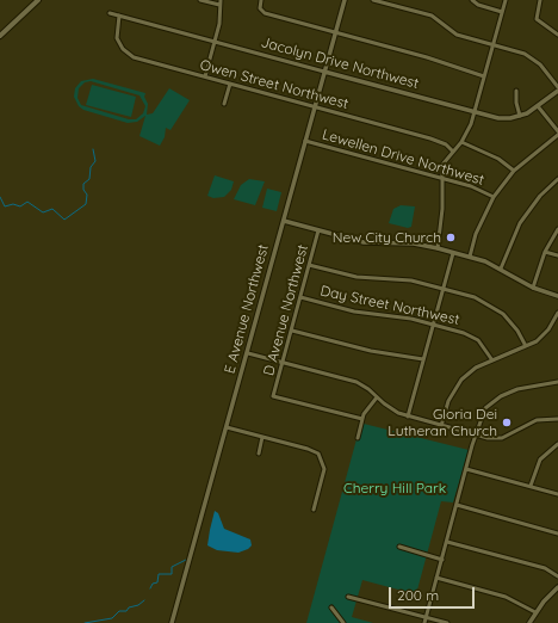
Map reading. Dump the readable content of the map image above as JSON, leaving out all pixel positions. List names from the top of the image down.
{
  "streets": {
    "street": [
      "Jacolyn Drive Northwest",
      "Owen Street Northwest",
      "Lewellen Drive Northwest",
      "Day Street Northwest",
      "E Avenue Northwest",
      "D Avenue Northwest"
    ]
  },
  "crossings": [
    ["Jacolyn Drive Northwest", "Owen Street Northwest"],
    ["Jacolyn Drive Northwest", "E Avenue Northwest"],
    ["Owen Street Northwest", "E Avenue Northwest"],
    ["Lewellen Drive Northwest", "E Avenue Northwest"],
    ["Day Street Northwest", "D Avenue Northwest"]
  ],
  "parks": ["Cherry Hill Park"],
  "places": ["New City Church", "Gloria Dei Lutheran Church"],
  "scale_bar": "200 m"
}
